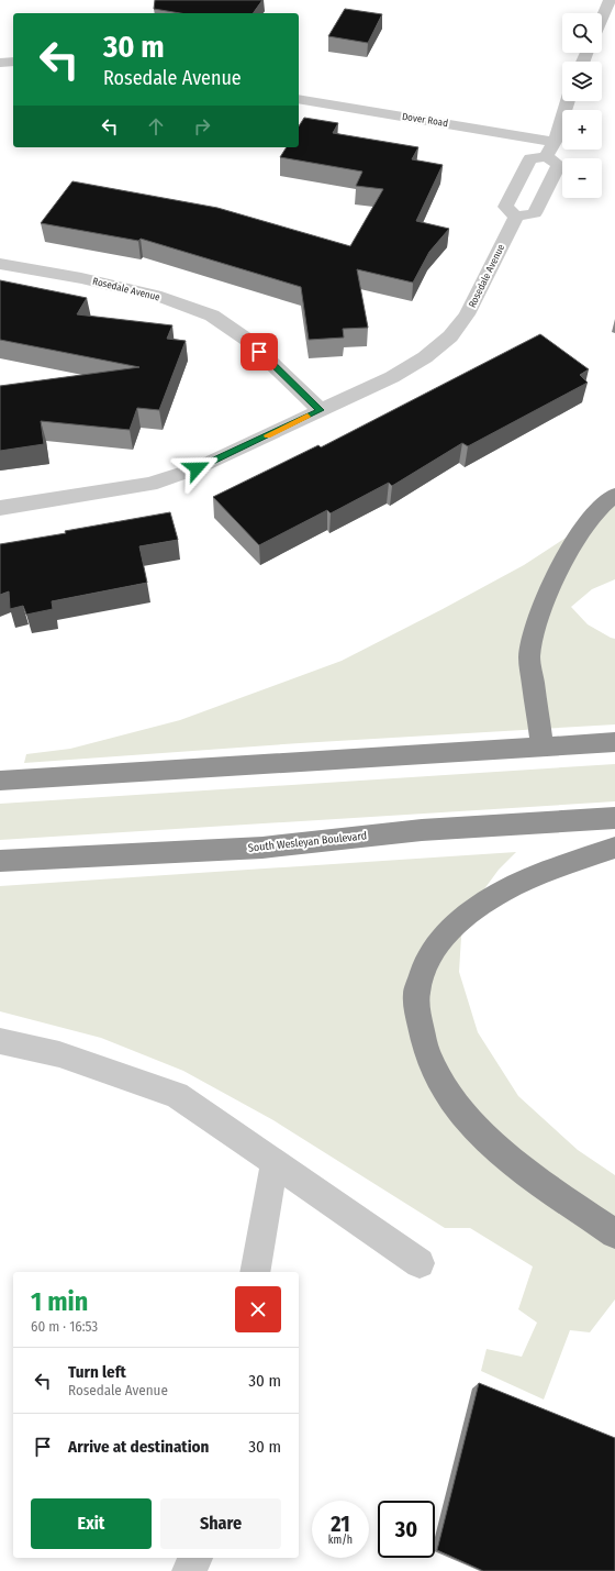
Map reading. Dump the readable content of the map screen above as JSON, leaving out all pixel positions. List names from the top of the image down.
{
  "streets": {
    "highway": ["South Wesleyan Boulevard"],
    "street": ["Dover Road", "Rosedale Avenue"]
  },
  "page": {
    "map_buttons": ["+", "−"],
    "turn": ["30 m", "Rosedale Avenue"],
    "heading": ["1 min", "60 m · 16:53"],
    "list": [
      {
        "name": "Turn left",
        "note": "Rosedale Avenue",
        "value": "30 m"
      },
      {
        "name": "Arrive at destination",
        "value": "30 m"
      }
    ],
    "buttons": ["Exit", "Share"],
    "speed": "21 km/h",
    "limit": "30"
  }
}
